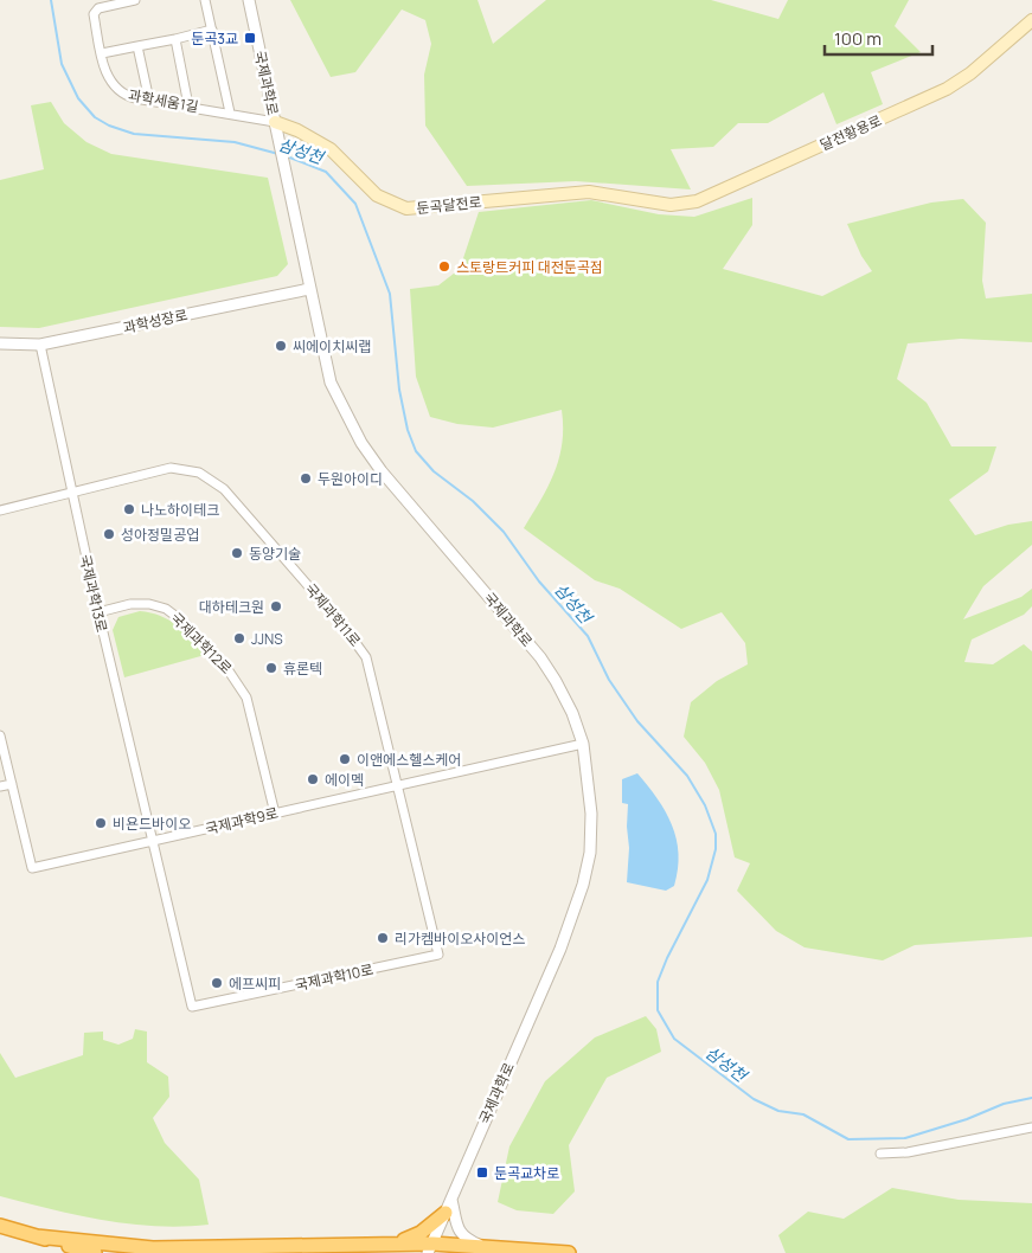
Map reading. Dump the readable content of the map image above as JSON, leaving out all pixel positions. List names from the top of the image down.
{
  "streets": {
    "main road": ["달전황용로", "둔곡달전로"],
    "street": [
      "국제과학로",
      "과학세움1길",
      "과학성장로",
      "국제과학13로",
      "국제과학11로",
      "국제과학12로",
      "국제과학9로",
      "국제과학10로"
    ]
  },
  "crossings": [
    ["국제과학로", "과학세움1길"],
    ["국제과학로", "둔곡달전로"],
    ["국제과학로", "과학성장로"],
    ["국제과학로", "국제과학9로"],
    ["과학세움1길", "둔곡달전로"],
    ["달전황용로", "둔곡달전로"],
    ["과학성장로", "국제과학13로"],
    ["국제과학13로", "국제과학11로"],
    ["국제과학13로", "국제과학12로"],
    ["국제과학13로", "국제과학9로"],
    ["국제과학13로", "국제과학10로"],
    ["국제과학11로", "국제과학9로"],
    ["국제과학11로", "국제과학10로"],
    ["국제과학12로", "국제과학9로"],
    ["국제과학9로", "국제과학10로"]
  ],
  "water": ["삼성천"],
  "places": {
    "transit": ["둔곡3교", "둔곡교차로"],
    "other": [
      "스토랑트커피 대전둔곡점",
      "씨에이치씨랩",
      "두원아이디",
      "나노하이테크",
      "성아정밀공업",
      "동양기술",
      "대하테크원",
      "JJNS",
      "휴론텍",
      "이앤에스헬스케어",
      "에이멕",
      "비욘드바이오",
      "리가켐바이오사이언스",
      "에프씨피"
    ]
  },
  "scale_bar": "100 m"
}
